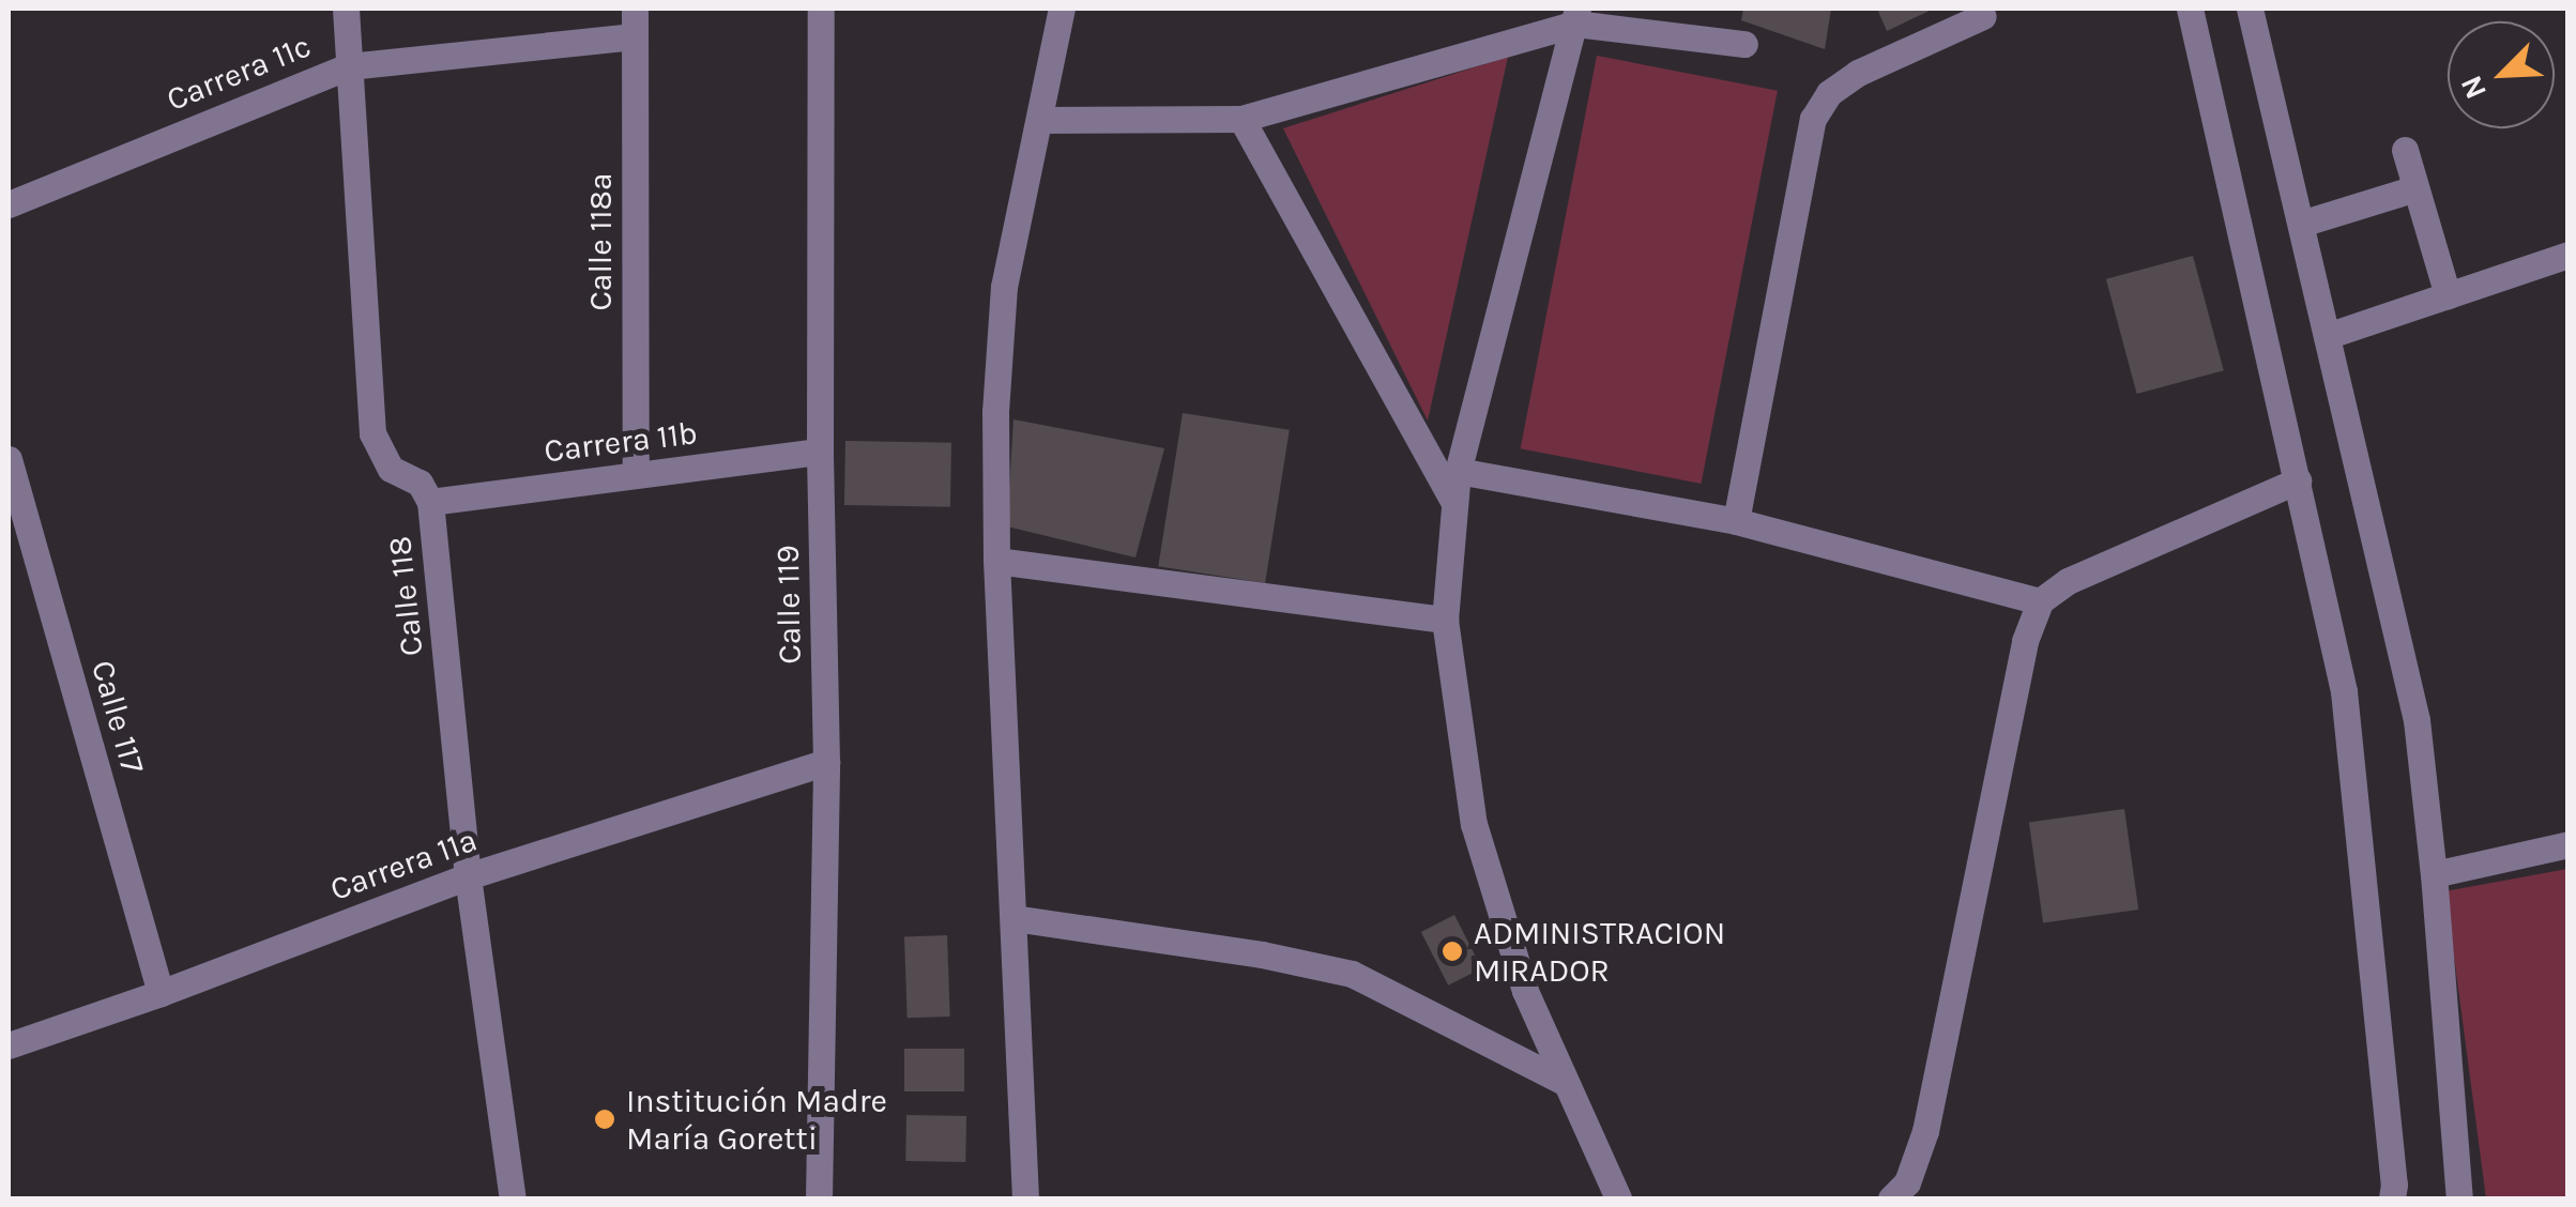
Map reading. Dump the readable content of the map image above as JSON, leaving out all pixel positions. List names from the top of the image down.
{
  "streets": {
    "street": [
      "Carrera 11c",
      "Calle 118a",
      "Carrera 11b",
      "Calle 118",
      "Calle 119",
      "Calle 117",
      "Carrera 11a"
    ]
  },
  "crossings": [
    ["Carrera 11c", "Calle 118a"],
    ["Carrera 11c", "Calle 118"],
    ["Calle 118a", "Carrera 11b"],
    ["Carrera 11b", "Calle 118"],
    ["Carrera 11b", "Calle 119"],
    ["Calle 118", "Carrera 11a"],
    ["Calle 119", "Carrera 11a"],
    ["Calle 117", "Carrera 11a"]
  ],
  "places": ["ADMINISTRACION MIRADOR", "Institución Madre María Goretti"],
  "north": "bottom left"
}
